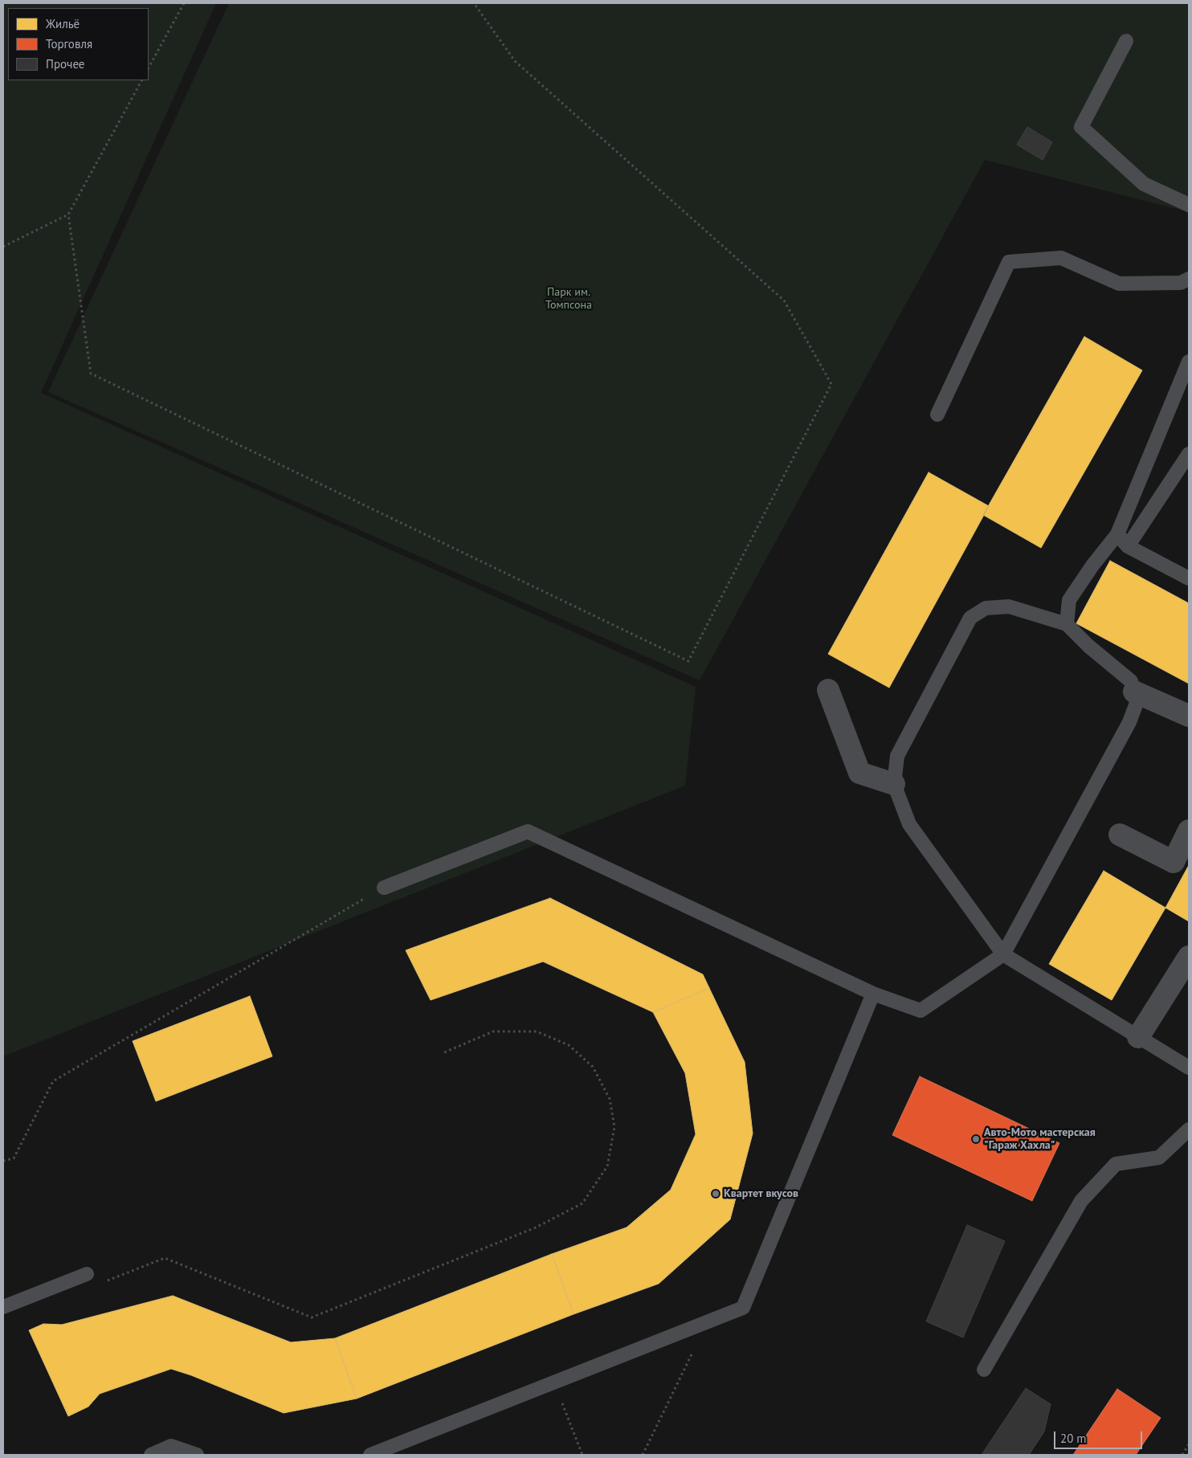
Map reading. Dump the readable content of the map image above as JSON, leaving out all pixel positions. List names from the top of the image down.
{
  "parks": ["Парк им. Томпсона"],
  "places": ["Авто-Мото мастерская \"Гараж Хахла\"", "Квартет вкусов"],
  "legend": ["Жильё", "Торговля", "Прочее"],
  "scale_bar": "20 m"
}
